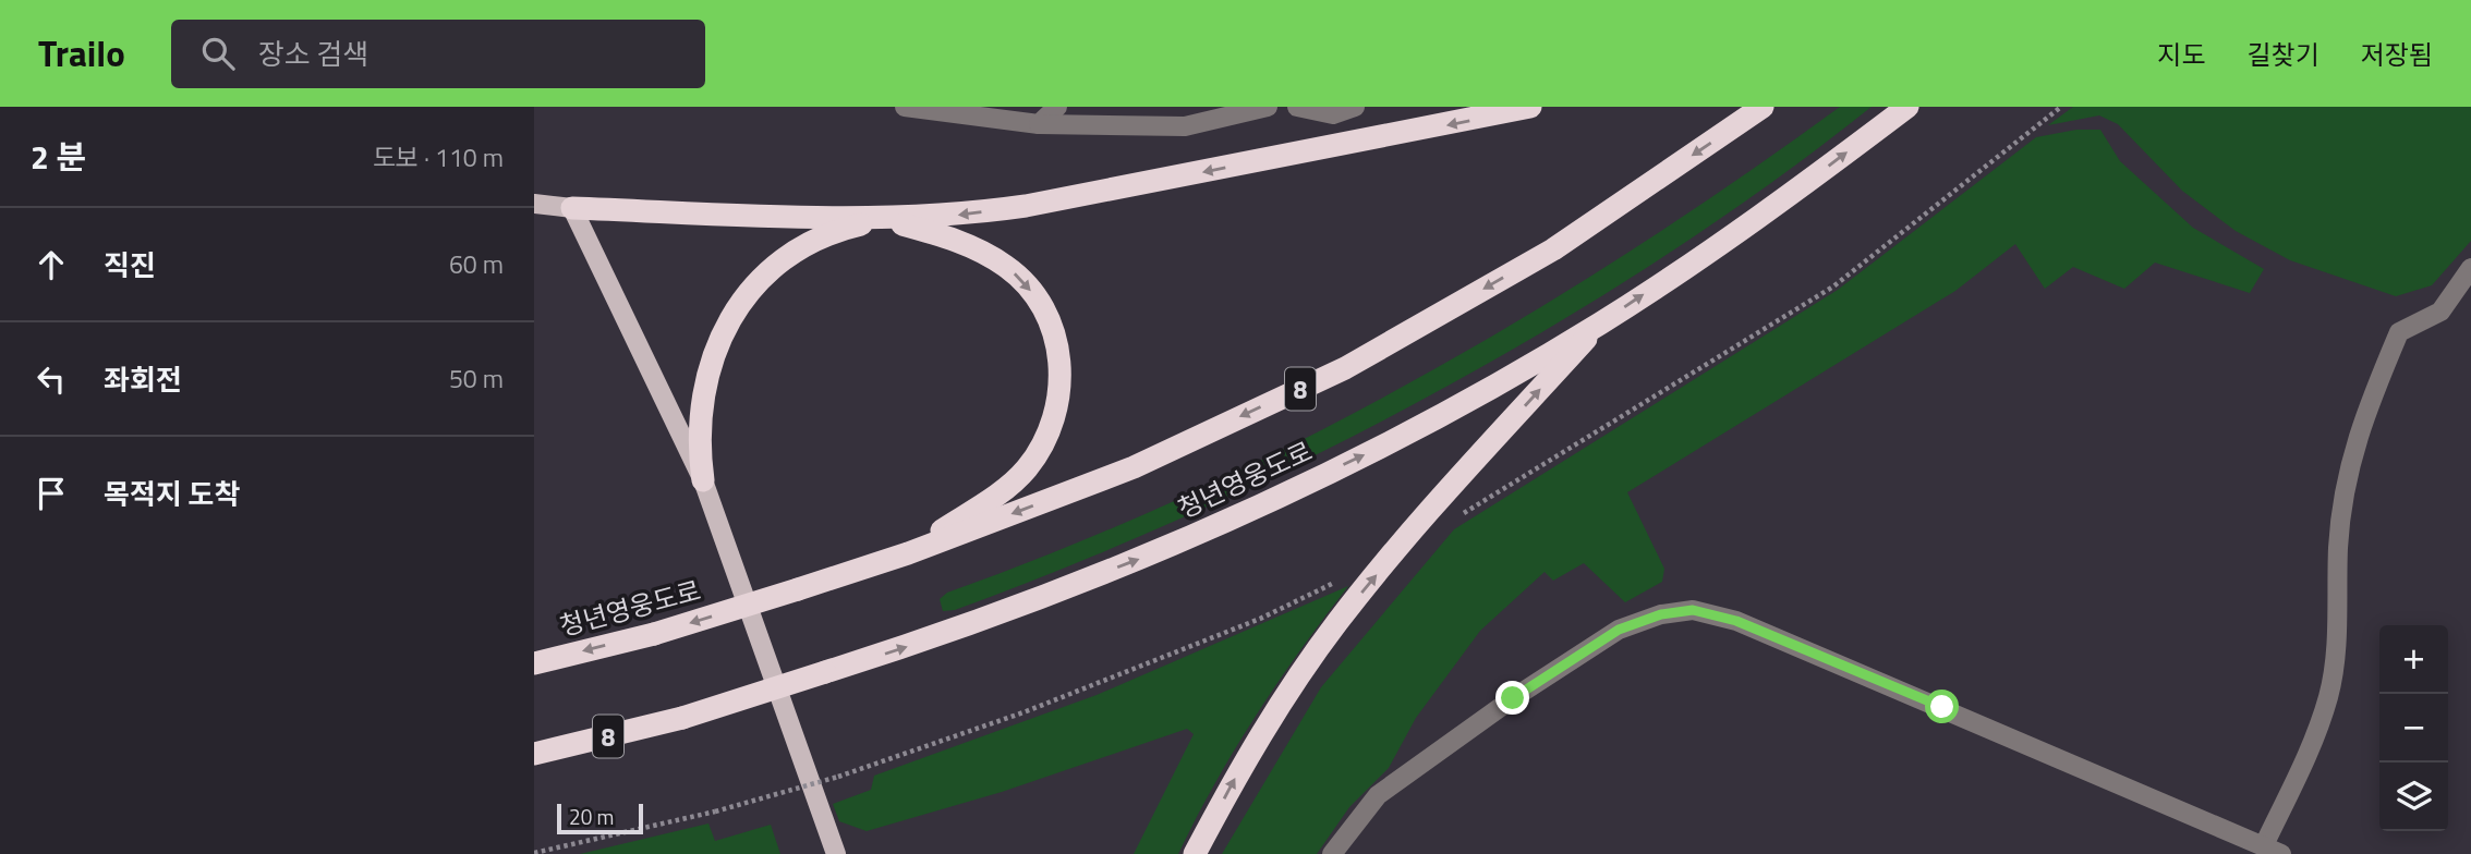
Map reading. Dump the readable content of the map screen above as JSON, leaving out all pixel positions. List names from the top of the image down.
{
  "streets": {
    "highway": ["8", "청년영웅도로"]
  },
  "scale_bar": "20 m",
  "page": {
    "header": "Trailo",
    "search": "장소 검색",
    "nav": ["지도", "길찾기", "저장됨"],
    "heading": ["2 분", "도보 · 110 m"],
    "list": [
      ["직진", "60 m"],
      ["좌회전", "50 m"],
      "목적지 도착"
    ],
    "map_buttons": ["+", "−"],
    "scale": "20 m"
  }
}
